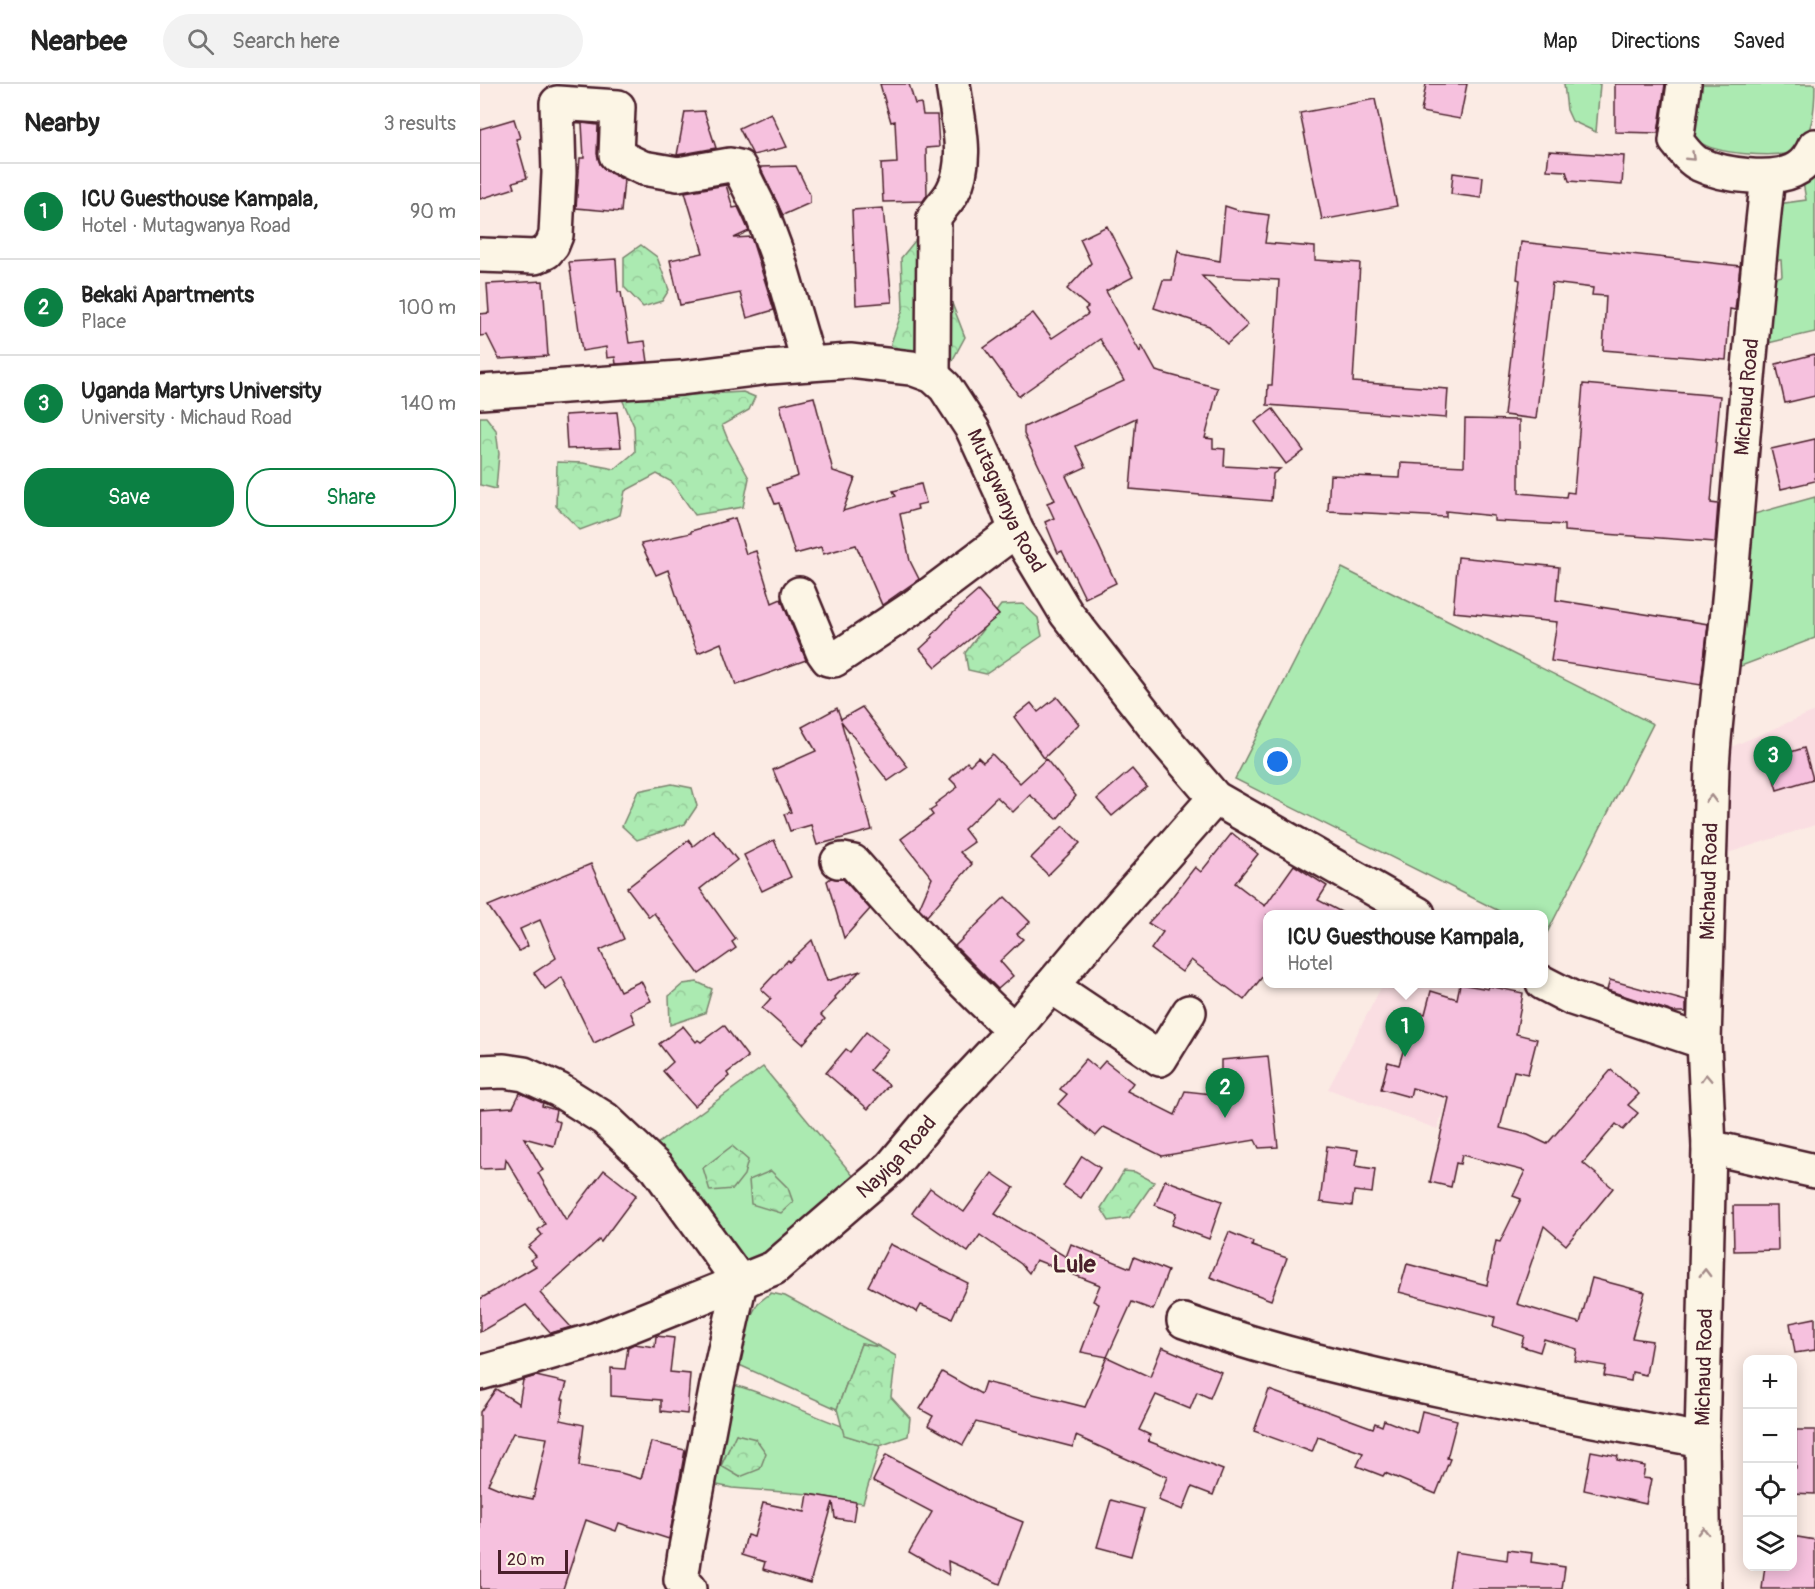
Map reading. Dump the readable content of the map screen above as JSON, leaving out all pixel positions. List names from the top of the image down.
{
  "streets": {
    "street": ["Michaud Road", "Mutagwanya Road", "Nayiga Road"]
  },
  "crossings": [
    ["Mutagwanya Road", "Nayiga Road"]
  ],
  "one_way": ["Michaud Road"],
  "districts": ["Lule"],
  "scale_bar": "20 m",
  "page": {
    "header": "Nearbee",
    "search": "Search here",
    "nav": ["Map", "Directions", "Saved"],
    "heading": ["Nearby", "3 results"],
    "list": [
      {
        "mark": "1",
        "name": "ICU Guesthouse Kampala,",
        "note": "Hotel · Mutagwanya Road",
        "value": "90 m"
      },
      {
        "mark": "2",
        "name": "Bekaki Apartments",
        "note": "Place",
        "value": "100 m"
      },
      {
        "mark": "3",
        "name": "Uganda Martyrs University",
        "note": "University · Michaud Road",
        "value": "140 m"
      }
    ],
    "buttons": ["Save", "Share"],
    "pins": ["3", "1", "2"],
    "popup": ["ICU Guesthouse Kampala,", "Hotel"],
    "map_buttons": ["+", "−"],
    "scale": "20 m"
  }
}
